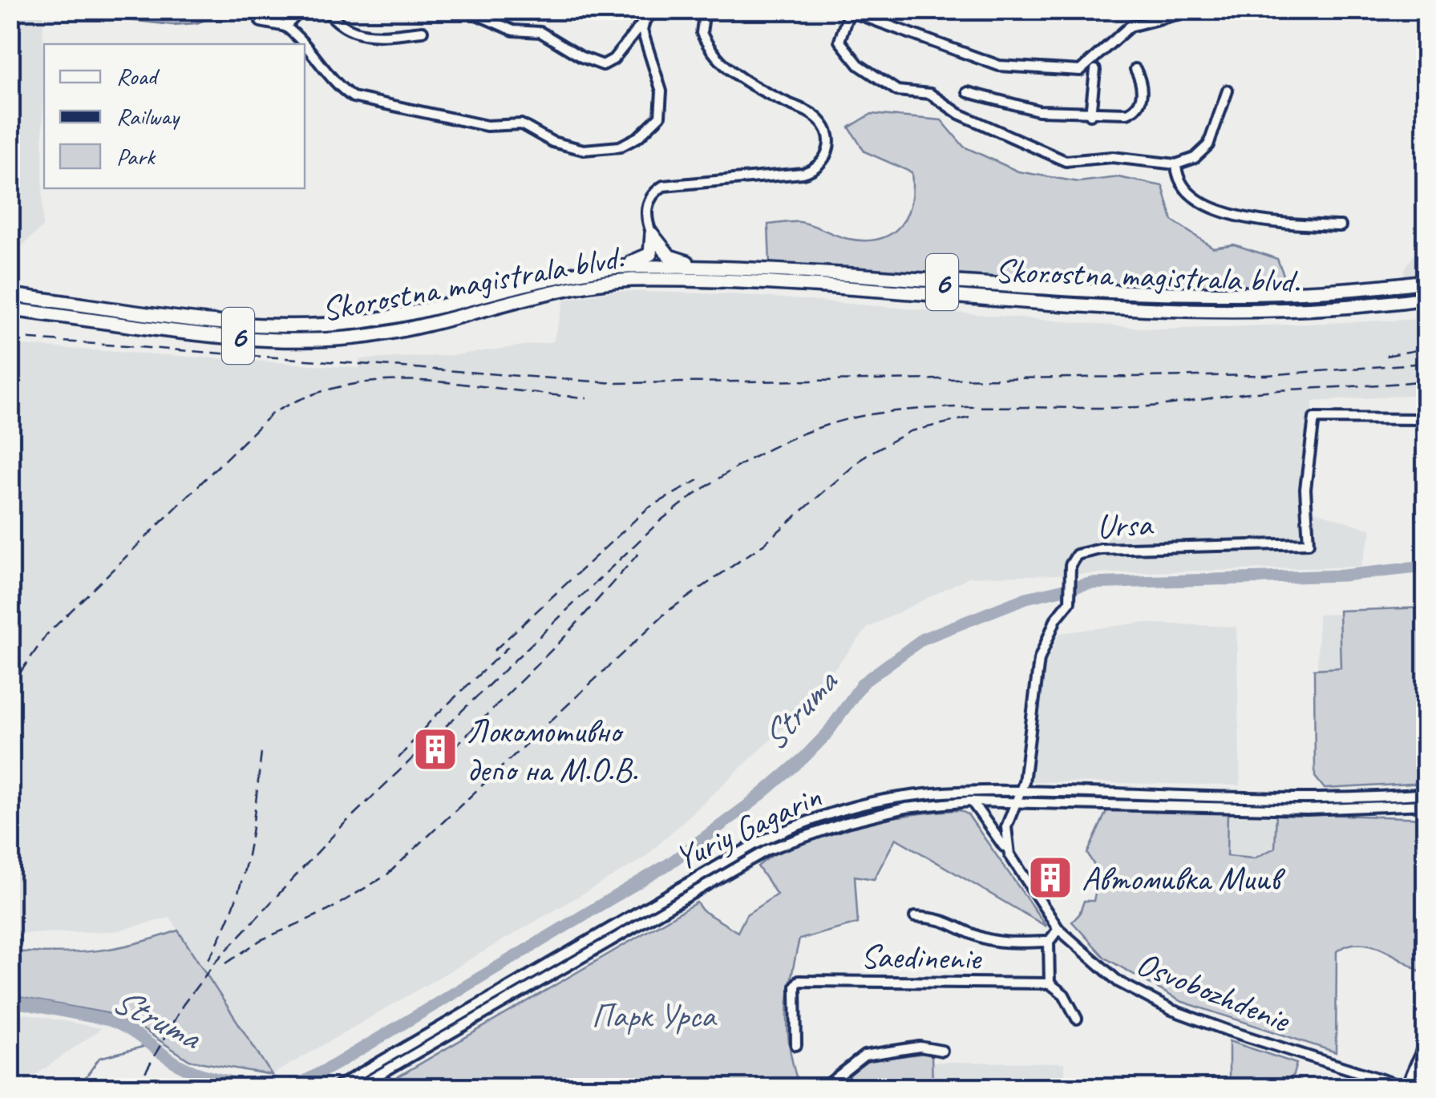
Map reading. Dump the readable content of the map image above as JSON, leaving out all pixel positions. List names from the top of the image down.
{
  "streets": {
    "highway": ["Skorostna magistrala blvd.", "6"],
    "street": [
      "Ursa",
      "Yuriy Gagarin",
      "Saedinenie",
      "Osvobozhdenie"
    ]
  },
  "crossings": [
    ["Ursa", "Yuriy Gagarin"],
    ["Yuriy Gagarin", "Osvobozhdenie"]
  ],
  "water": ["Struma"],
  "parks": ["Парк Урса"],
  "places": {
    "building": ["Локомотивно депо на М.О.В.", "Автомивка Миив"]
  },
  "legend": ["Road", "Railway", "Park"]
}
